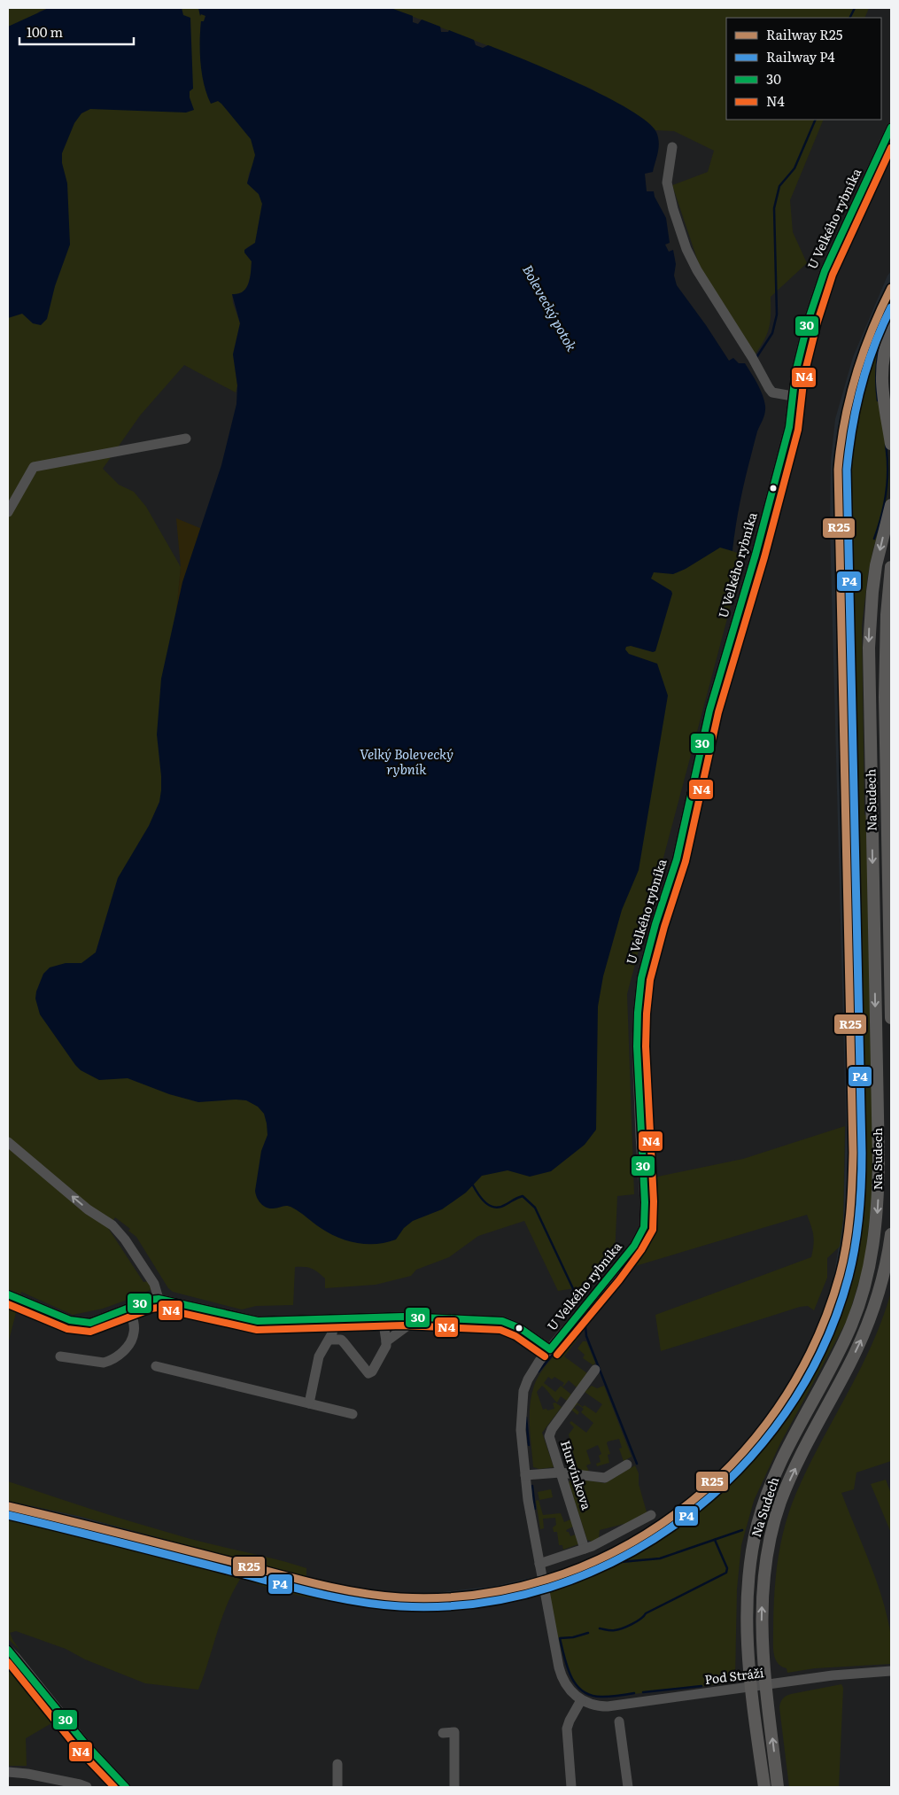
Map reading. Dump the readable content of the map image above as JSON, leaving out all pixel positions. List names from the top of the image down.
{
  "streets": {
    "main road": ["Na Sudech"],
    "street": ["U Velkého rybníka", "Hurvínkova", "Pod Stráží"]
  },
  "crossings": [
    ["U Velkého rybníka", "Pod Stráží"],
    ["Na Sudech", "Pod Stráží"]
  ],
  "water": ["Bolevecký potok", "Velký Bolevecký rybník"],
  "lines": [
    "transit line 30",
    "transit line N4",
    "rail line R25",
    "rail line P4"
  ],
  "legend": [
    "Railway R25",
    "Railway P4",
    "30",
    "N4"
  ],
  "scale_bar": "100 m"
}
